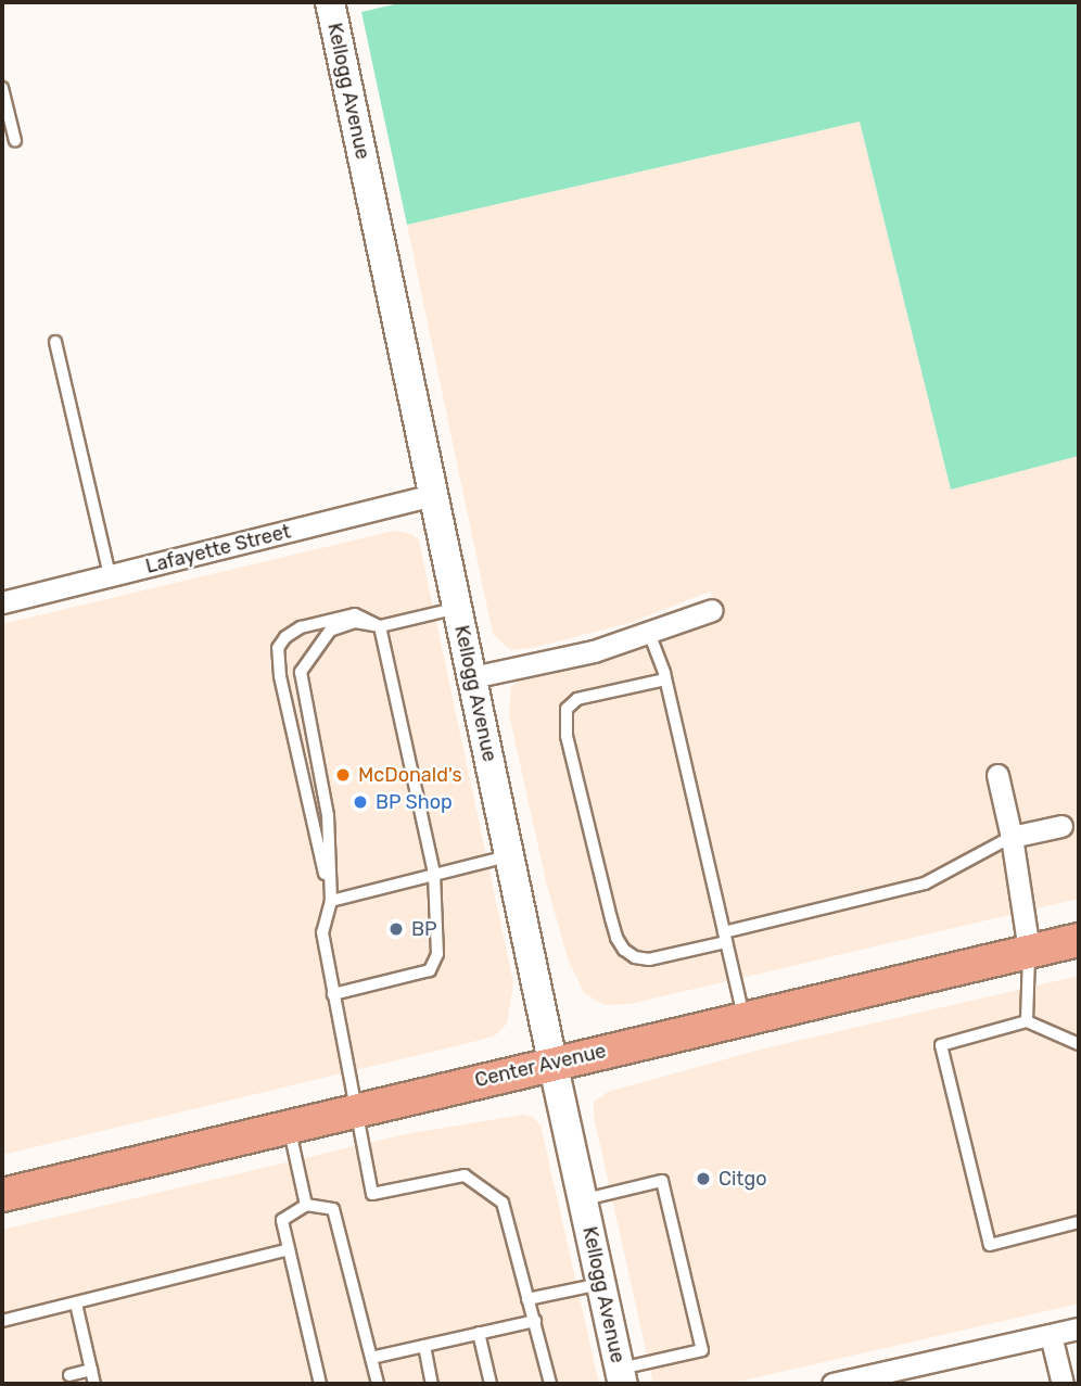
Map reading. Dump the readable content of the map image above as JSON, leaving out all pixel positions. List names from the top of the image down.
{
  "streets": {
    "main road": ["Center Avenue"],
    "street": ["Kellogg Avenue", "Lafayette Street"]
  },
  "crossings": [
    ["Kellogg Avenue", "Lafayette Street"],
    ["Kellogg Avenue", "Center Avenue"]
  ],
  "places": [
    "McDonald's",
    "BP Shop",
    "BP",
    "Citgo"
  ]
}
